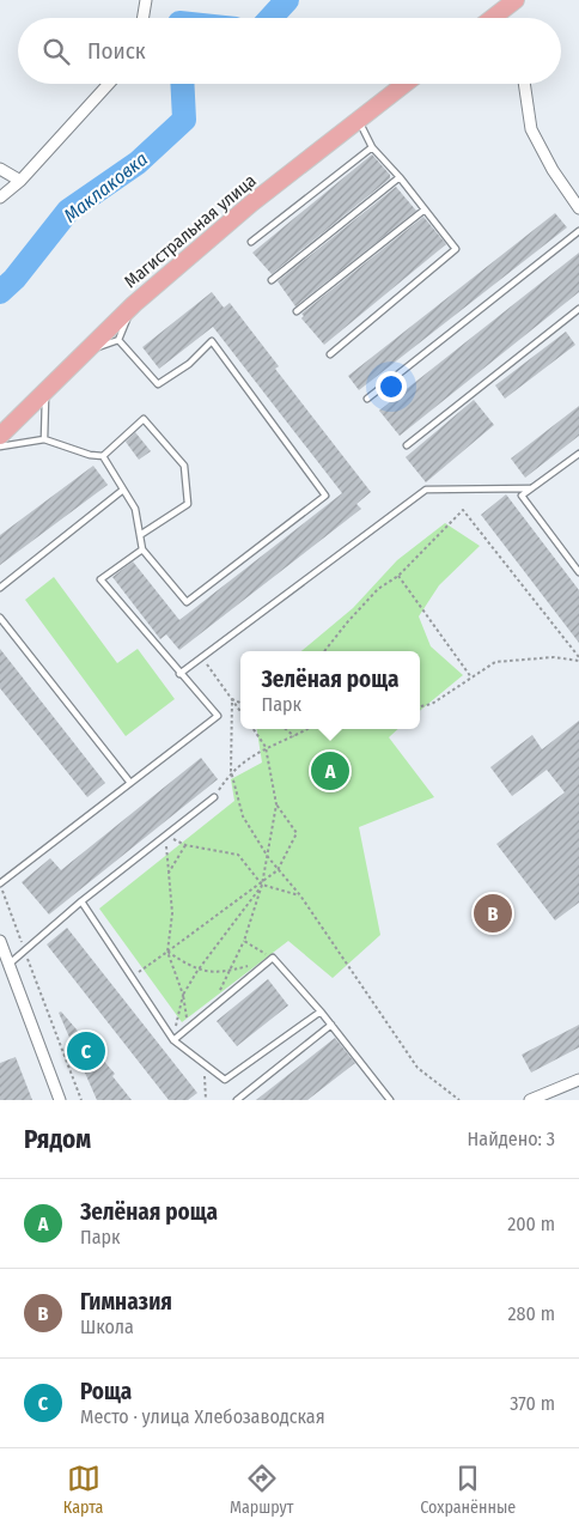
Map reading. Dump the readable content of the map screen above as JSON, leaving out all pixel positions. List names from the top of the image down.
{
  "streets": {
    "main road": ["Магистральная улица"]
  },
  "water": ["Маклаковка"],
  "page": {
    "search": "Поиск",
    "popup": ["Зелёная роща", "Парк"],
    "pins": ["A", "B", "C"],
    "heading": ["Рядом", "Найдено: 3"],
    "list": [
      {
        "mark": "A",
        "name": "Зелёная роща",
        "note": "Парк",
        "value": "200 m"
      },
      {
        "mark": "B",
        "name": "Гимназия",
        "note": "Школа",
        "value": "280 m"
      },
      {
        "mark": "C",
        "name": "Роща",
        "note": "Место · улица Хлебозаводская",
        "value": "370 m"
      }
    ],
    "nav": ["Карта", "Маршрут", "Сохранённые"]
  }
}
